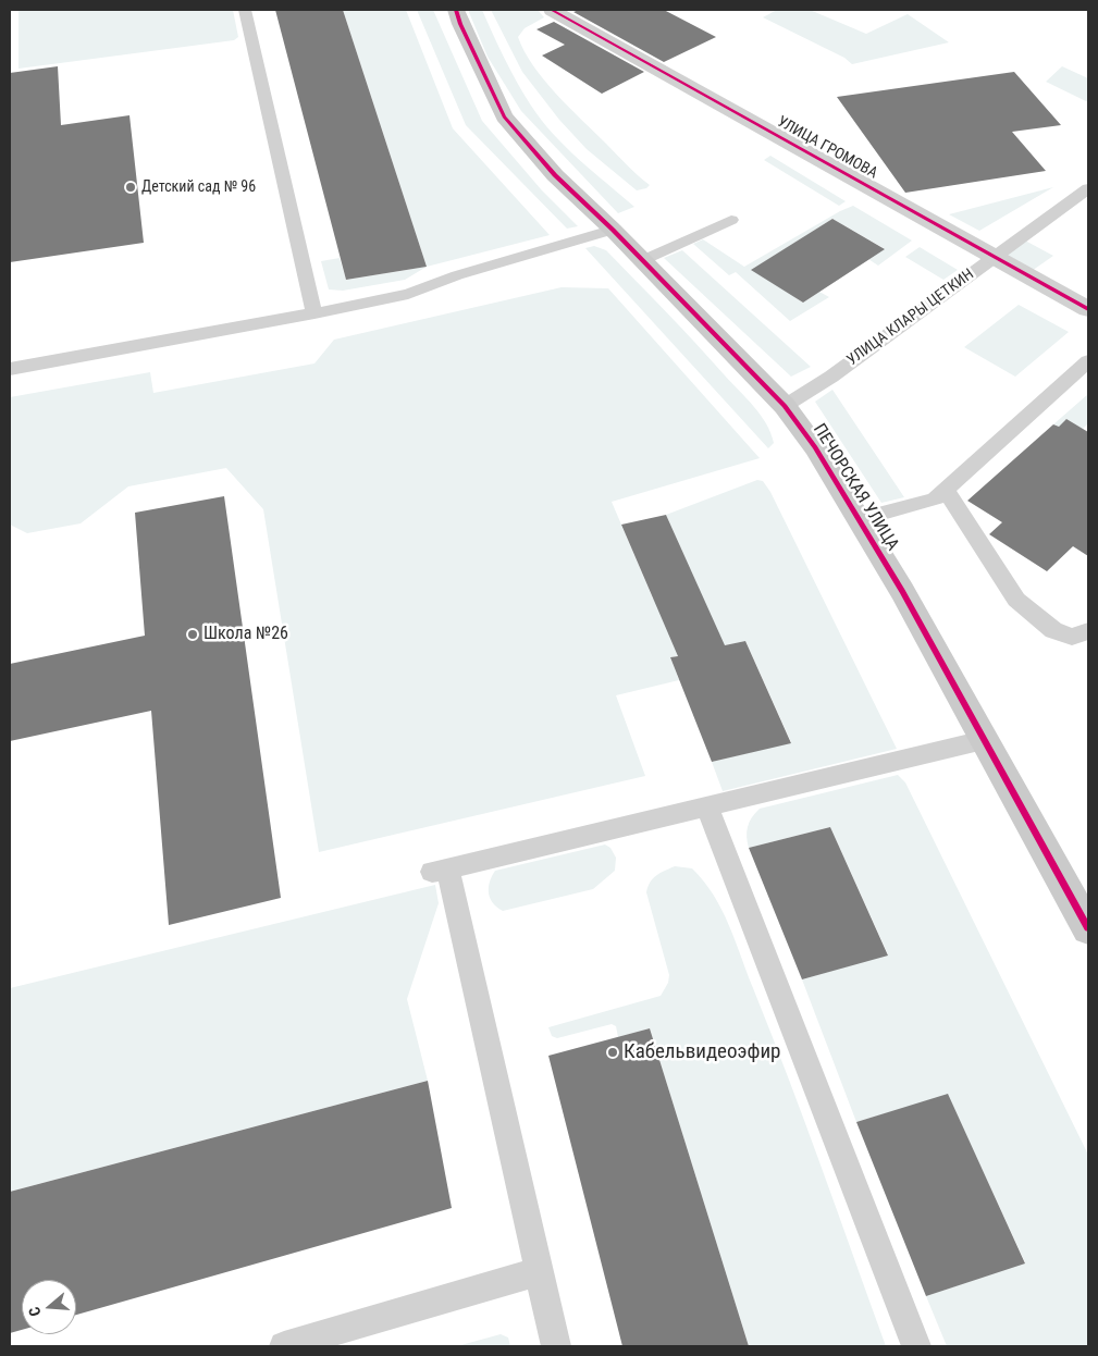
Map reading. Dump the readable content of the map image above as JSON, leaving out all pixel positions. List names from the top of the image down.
{
  "streets": {
    "street": ["УЛИЦА ГРОМОВА", "ПЕЧОРСКАЯ УЛИЦА"],
    "lane": ["УЛИЦА КЛАРЫ ЦЕТКИН"]
  },
  "crossings": [
    ["УЛИЦА ГРОМОВА", "УЛИЦА КЛАРЫ ЦЕТКИН"],
    ["УЛИЦА КЛАРЫ ЦЕТКИН", "ПЕЧОРСКАЯ УЛИЦА"]
  ],
  "places": ["Детский сад № 96", "Школа №26", "Кабельвидеоэфир"],
  "north": "left"
}
